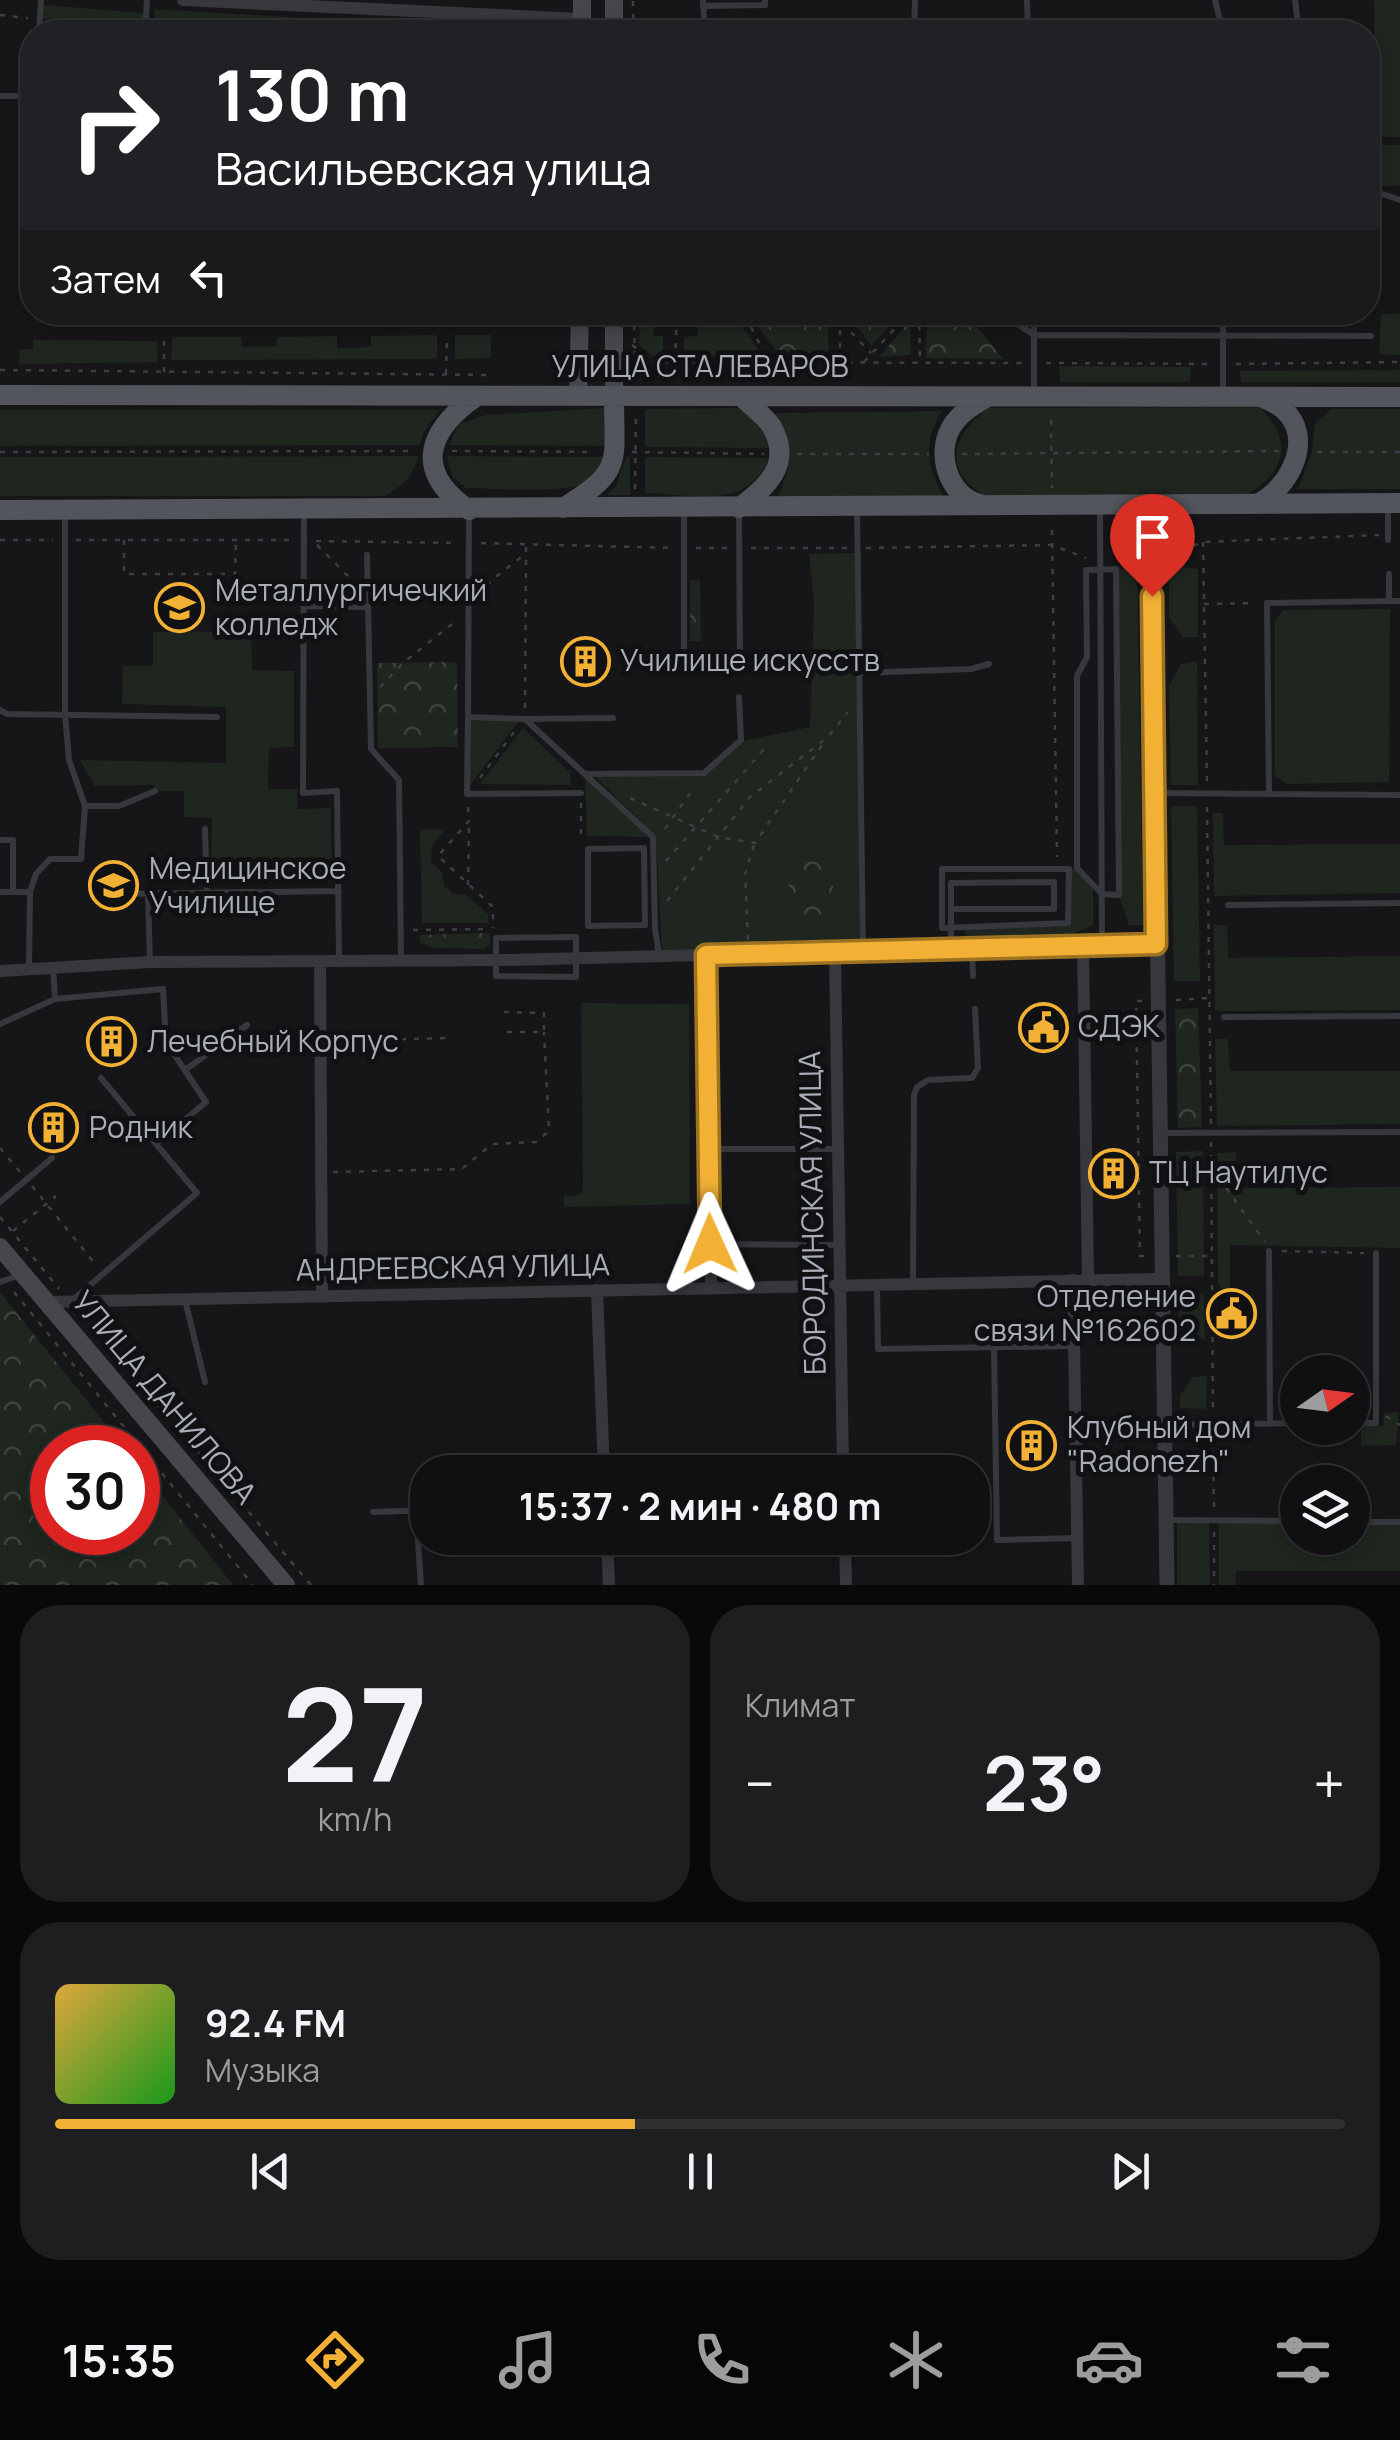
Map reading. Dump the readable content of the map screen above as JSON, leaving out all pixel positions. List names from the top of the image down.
{
  "streets": {
    "main road": ["УЛИЦА СТАЛЕВАРОВ", "УЛИЦА ДАНИЛОВА"],
    "street": ["БОРОДИНСКАЯ УЛИЦА", "АНДРЕЕВСКАЯ УЛИЦА"]
  },
  "crossings": [
    ["БОРОДИНСКАЯ УЛИЦА", "АНДРЕЕВСКАЯ УЛИЦА"],
    ["АНДРЕЕВСКАЯ УЛИЦА", "УЛИЦА ДАНИЛОВА"]
  ],
  "places": {
    "school or university": ["Металлургичечкий колледж", "Медицинское Училище"],
    "building": [
      "Училище искусств",
      "Лечебный Корпус",
      "Родник",
      "ТЦ Наутилус",
      "Клубный дом \"Radonezh\""
    ],
    "public building": ["СДЭК", "Отделение связи №162602"]
  },
  "north": "right",
  "page": {
    "turn": ["130 m", "Васильевская улица"],
    "then": "Затем",
    "limit": "30",
    "trip": "15:37 · 2 мин · 480 m",
    "tile": [
      ["27", "km/h"],
      "Климат"
    ],
    "heat": ["−", "23°", "+"],
    "song": ["92.4 FM", "Музыка"],
    "tabs": "15:35"
  }
}
